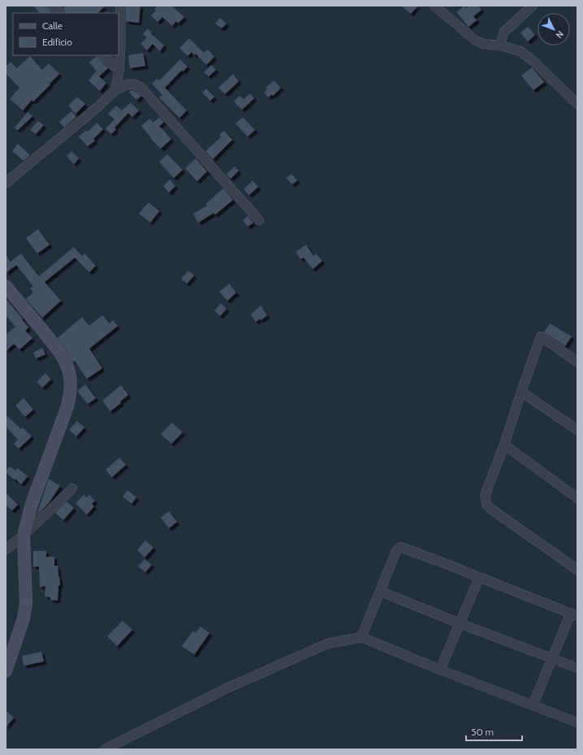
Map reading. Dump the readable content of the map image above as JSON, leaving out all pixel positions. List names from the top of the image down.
{
  "legend": ["Calle", "Edificio"],
  "scale_bar": "50 m",
  "north": "bottom right"
}
